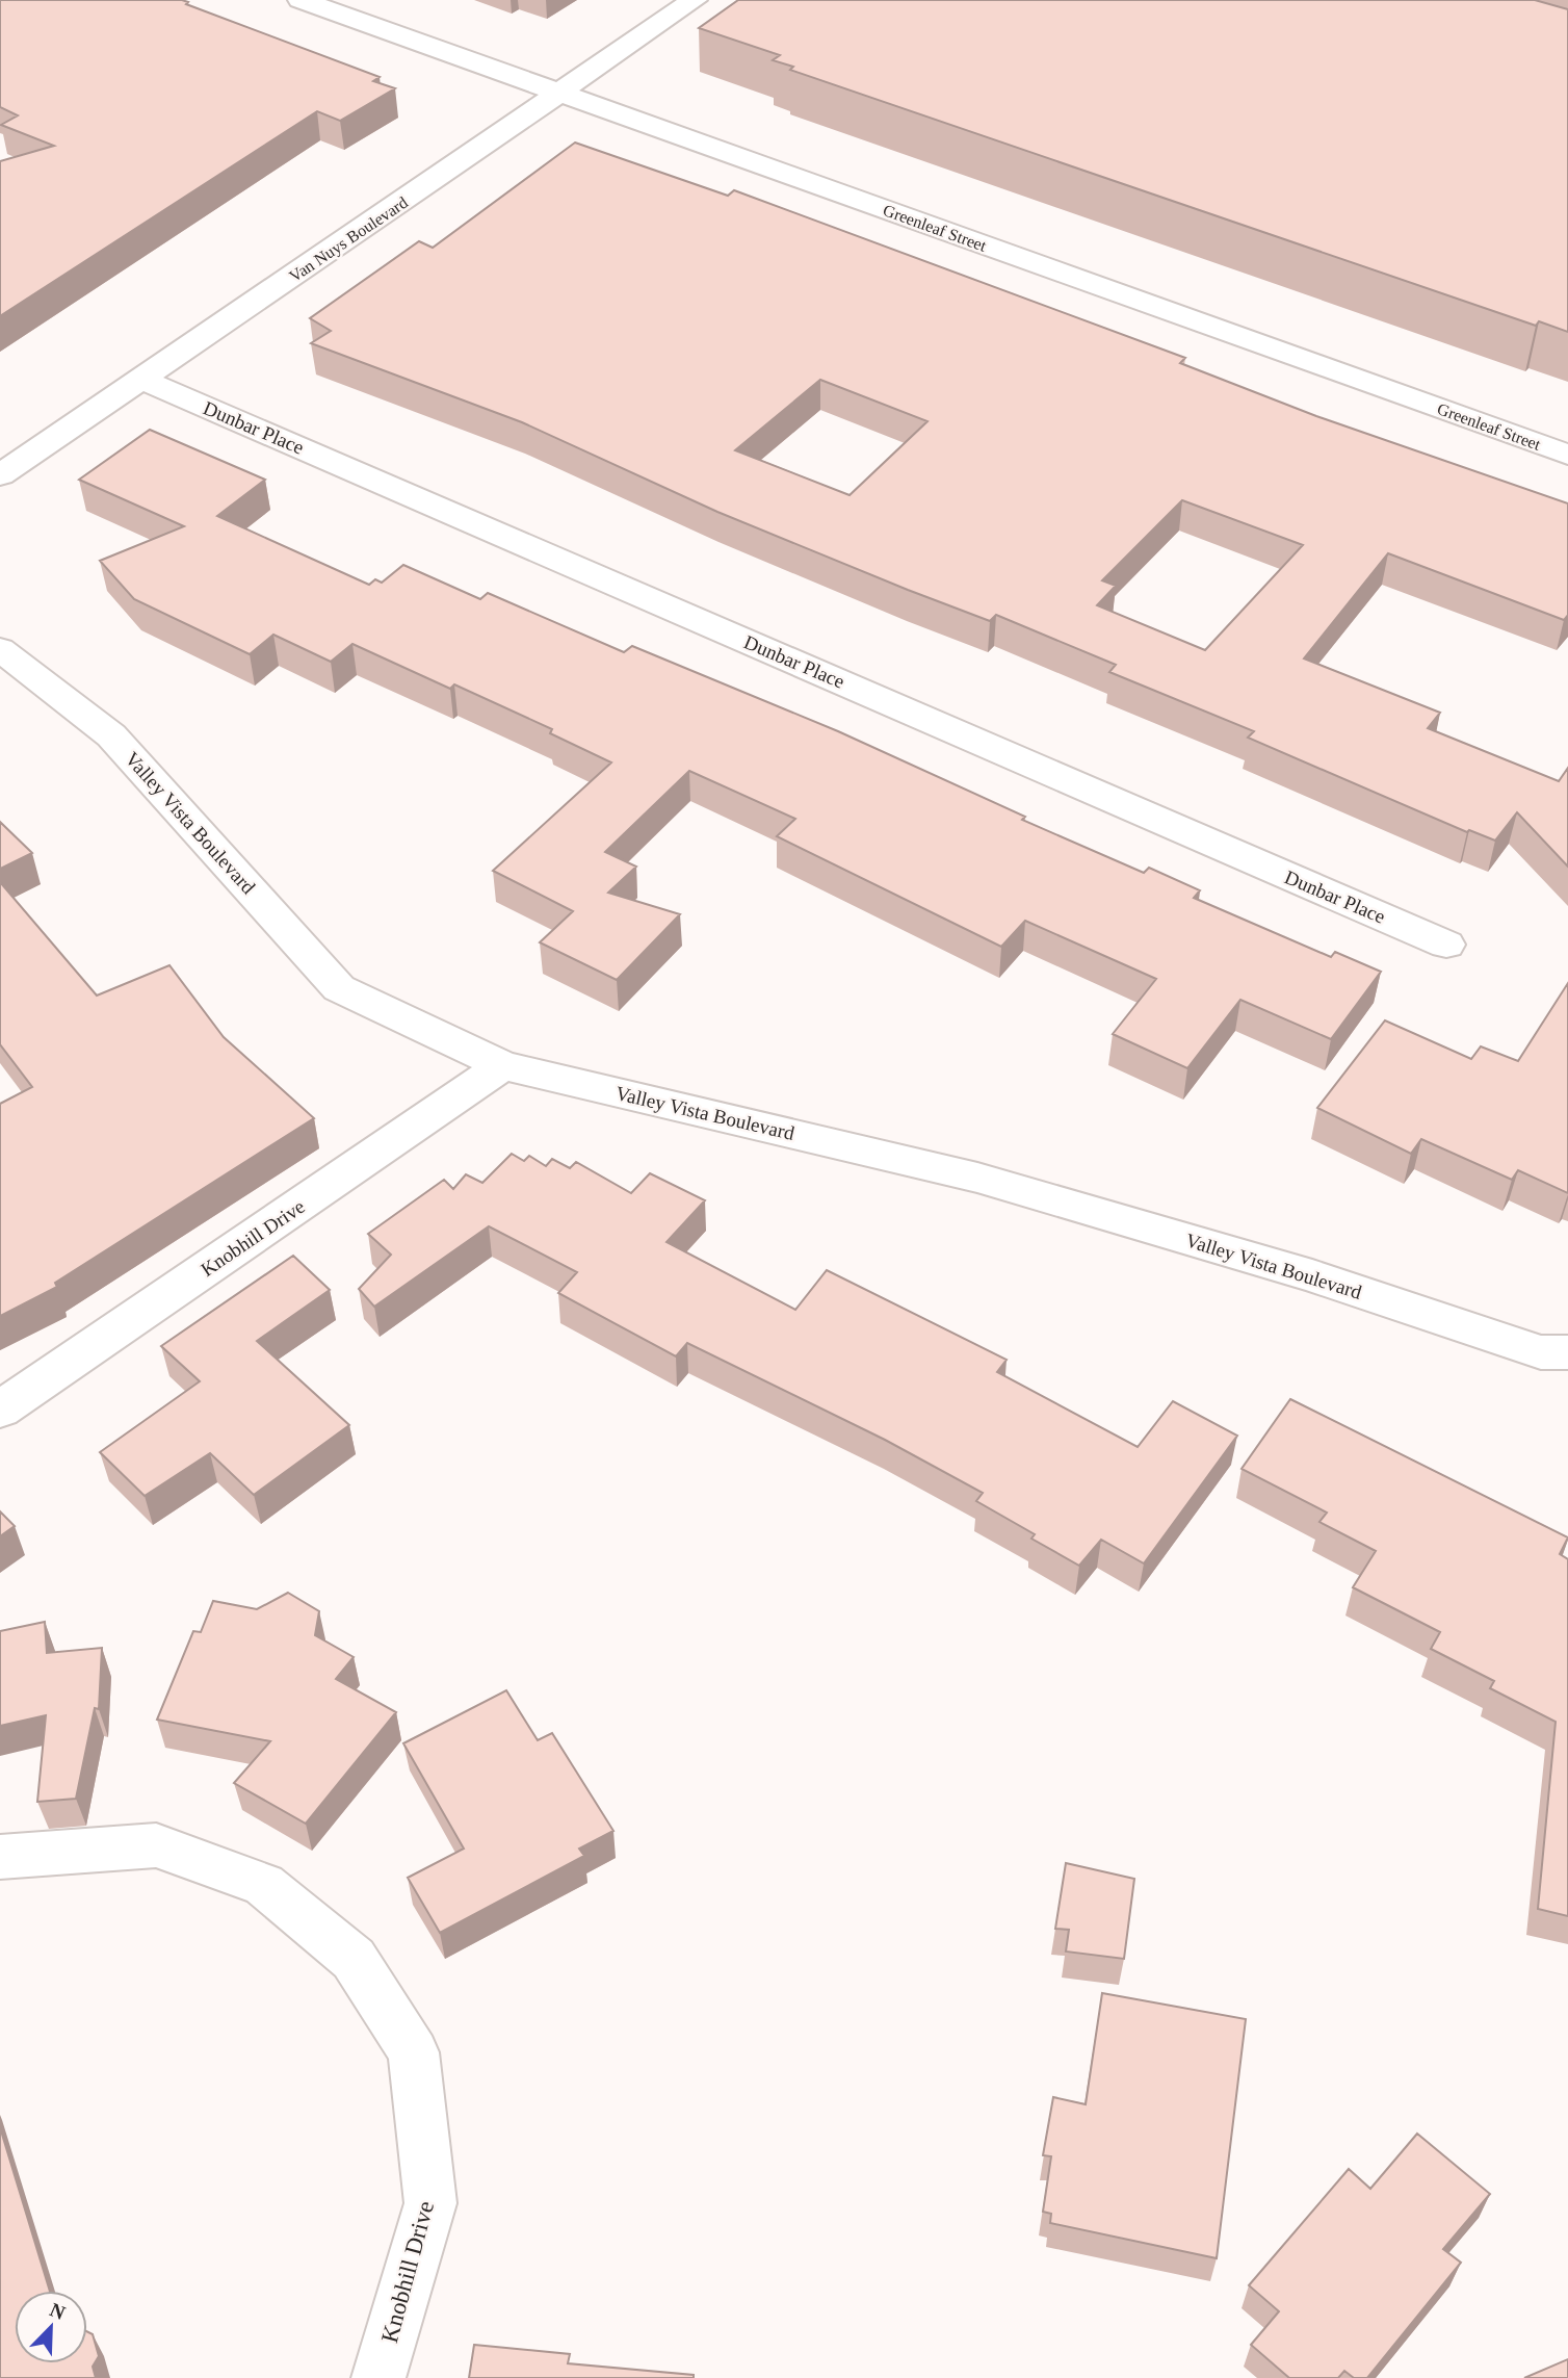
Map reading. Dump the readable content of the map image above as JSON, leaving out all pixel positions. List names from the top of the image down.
{
  "streets": {
    "street": [
      "Greenleaf Street",
      "Van Nuys Boulevard",
      "Dunbar Place",
      "Valley Vista Boulevard",
      "Knobhill Drive"
    ]
  },
  "crossings": [
    ["Greenleaf Street", "Van Nuys Boulevard"],
    ["Van Nuys Boulevard", "Dunbar Place"],
    ["Valley Vista Boulevard", "Knobhill Drive"]
  ],
  "north": "top right"
}
